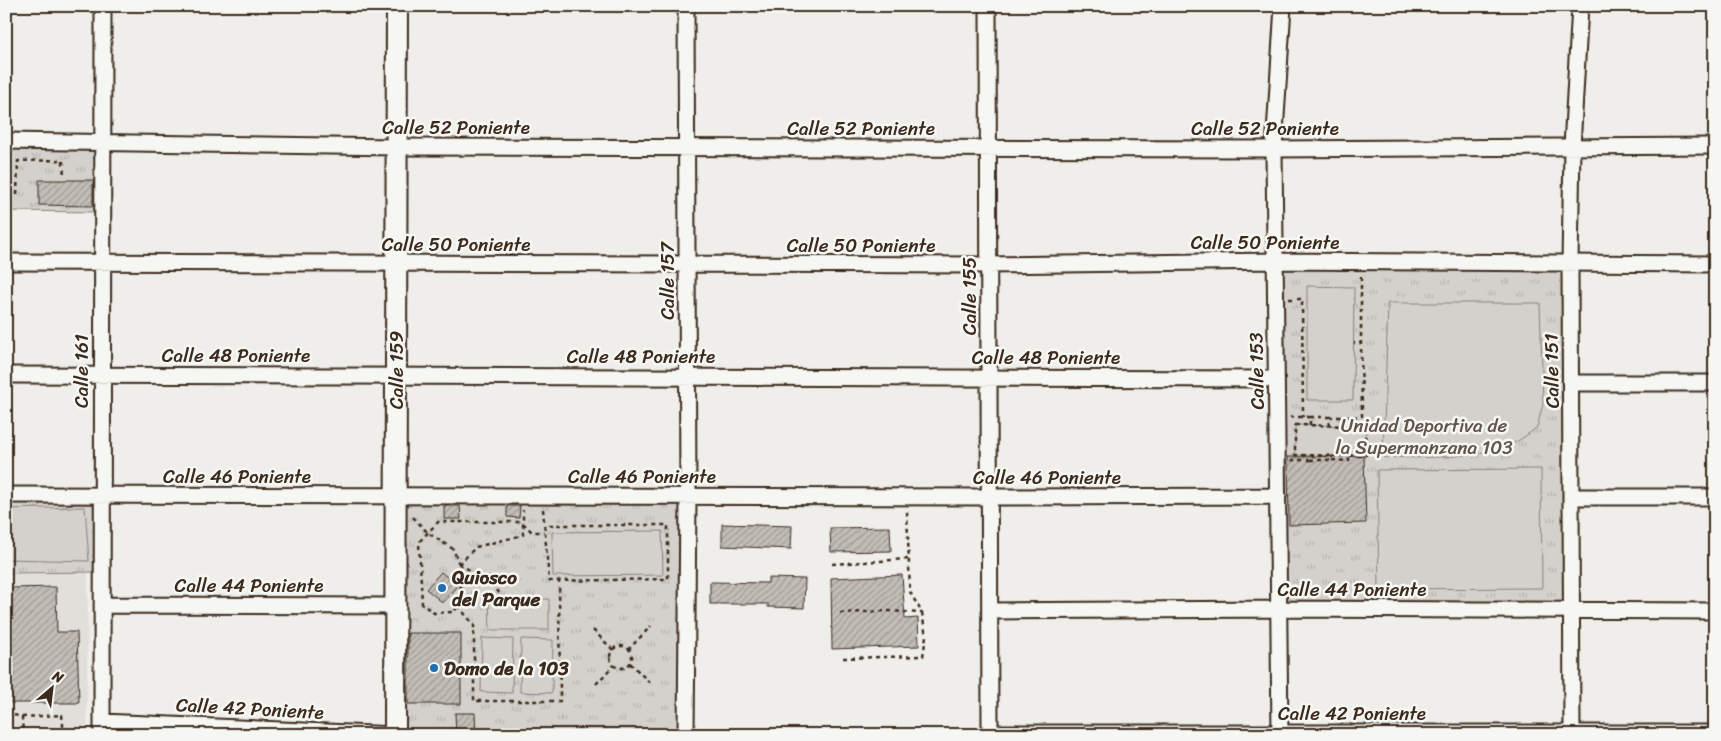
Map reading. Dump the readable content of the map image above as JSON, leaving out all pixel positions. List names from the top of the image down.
{
  "streets": {
    "street": [
      "Calle 52 Poniente",
      "Calle 50 Poniente",
      "Calle 157",
      "Calle 155",
      "Calle 48 Poniente",
      "Calle 159",
      "Calle 161",
      "Calle 153",
      "Calle 151",
      "Calle 46 Poniente",
      "Calle 44 Poniente",
      "Calle 42 Poniente"
    ]
  },
  "crossings": [
    ["Calle 52 Poniente", "Calle 157"],
    ["Calle 52 Poniente", "Calle 155"],
    ["Calle 52 Poniente", "Calle 159"],
    ["Calle 52 Poniente", "Calle 161"],
    ["Calle 52 Poniente", "Calle 153"],
    ["Calle 52 Poniente", "Calle 151"],
    ["Calle 50 Poniente", "Calle 157"],
    ["Calle 50 Poniente", "Calle 155"],
    ["Calle 50 Poniente", "Calle 159"],
    ["Calle 50 Poniente", "Calle 161"],
    ["Calle 50 Poniente", "Calle 153"],
    ["Calle 50 Poniente", "Calle 151"],
    ["Calle 157", "Calle 48 Poniente"],
    ["Calle 157", "Calle 46 Poniente"],
    ["Calle 155", "Calle 48 Poniente"],
    ["Calle 155", "Calle 46 Poniente"],
    ["Calle 155", "Calle 44 Poniente"],
    ["Calle 155", "Calle 42 Poniente"],
    ["Calle 48 Poniente", "Calle 159"],
    ["Calle 48 Poniente", "Calle 161"],
    ["Calle 48 Poniente", "Calle 153"],
    ["Calle 159", "Calle 46 Poniente"],
    ["Calle 159", "Calle 44 Poniente"],
    ["Calle 159", "Calle 42 Poniente"],
    ["Calle 161", "Calle 46 Poniente"],
    ["Calle 161", "Calle 44 Poniente"],
    ["Calle 161", "Calle 42 Poniente"],
    ["Calle 153", "Calle 46 Poniente"],
    ["Calle 153", "Calle 44 Poniente"],
    ["Calle 153", "Calle 42 Poniente"],
    ["Calle 151", "Calle 44 Poniente"],
    ["Calle 151", "Calle 42 Poniente"]
  ],
  "parks": ["Unidad Deportiva de la Supermanzana 103"],
  "places": ["Quiosco del Parque", "Domo de la 103"],
  "north": "top right"
}
